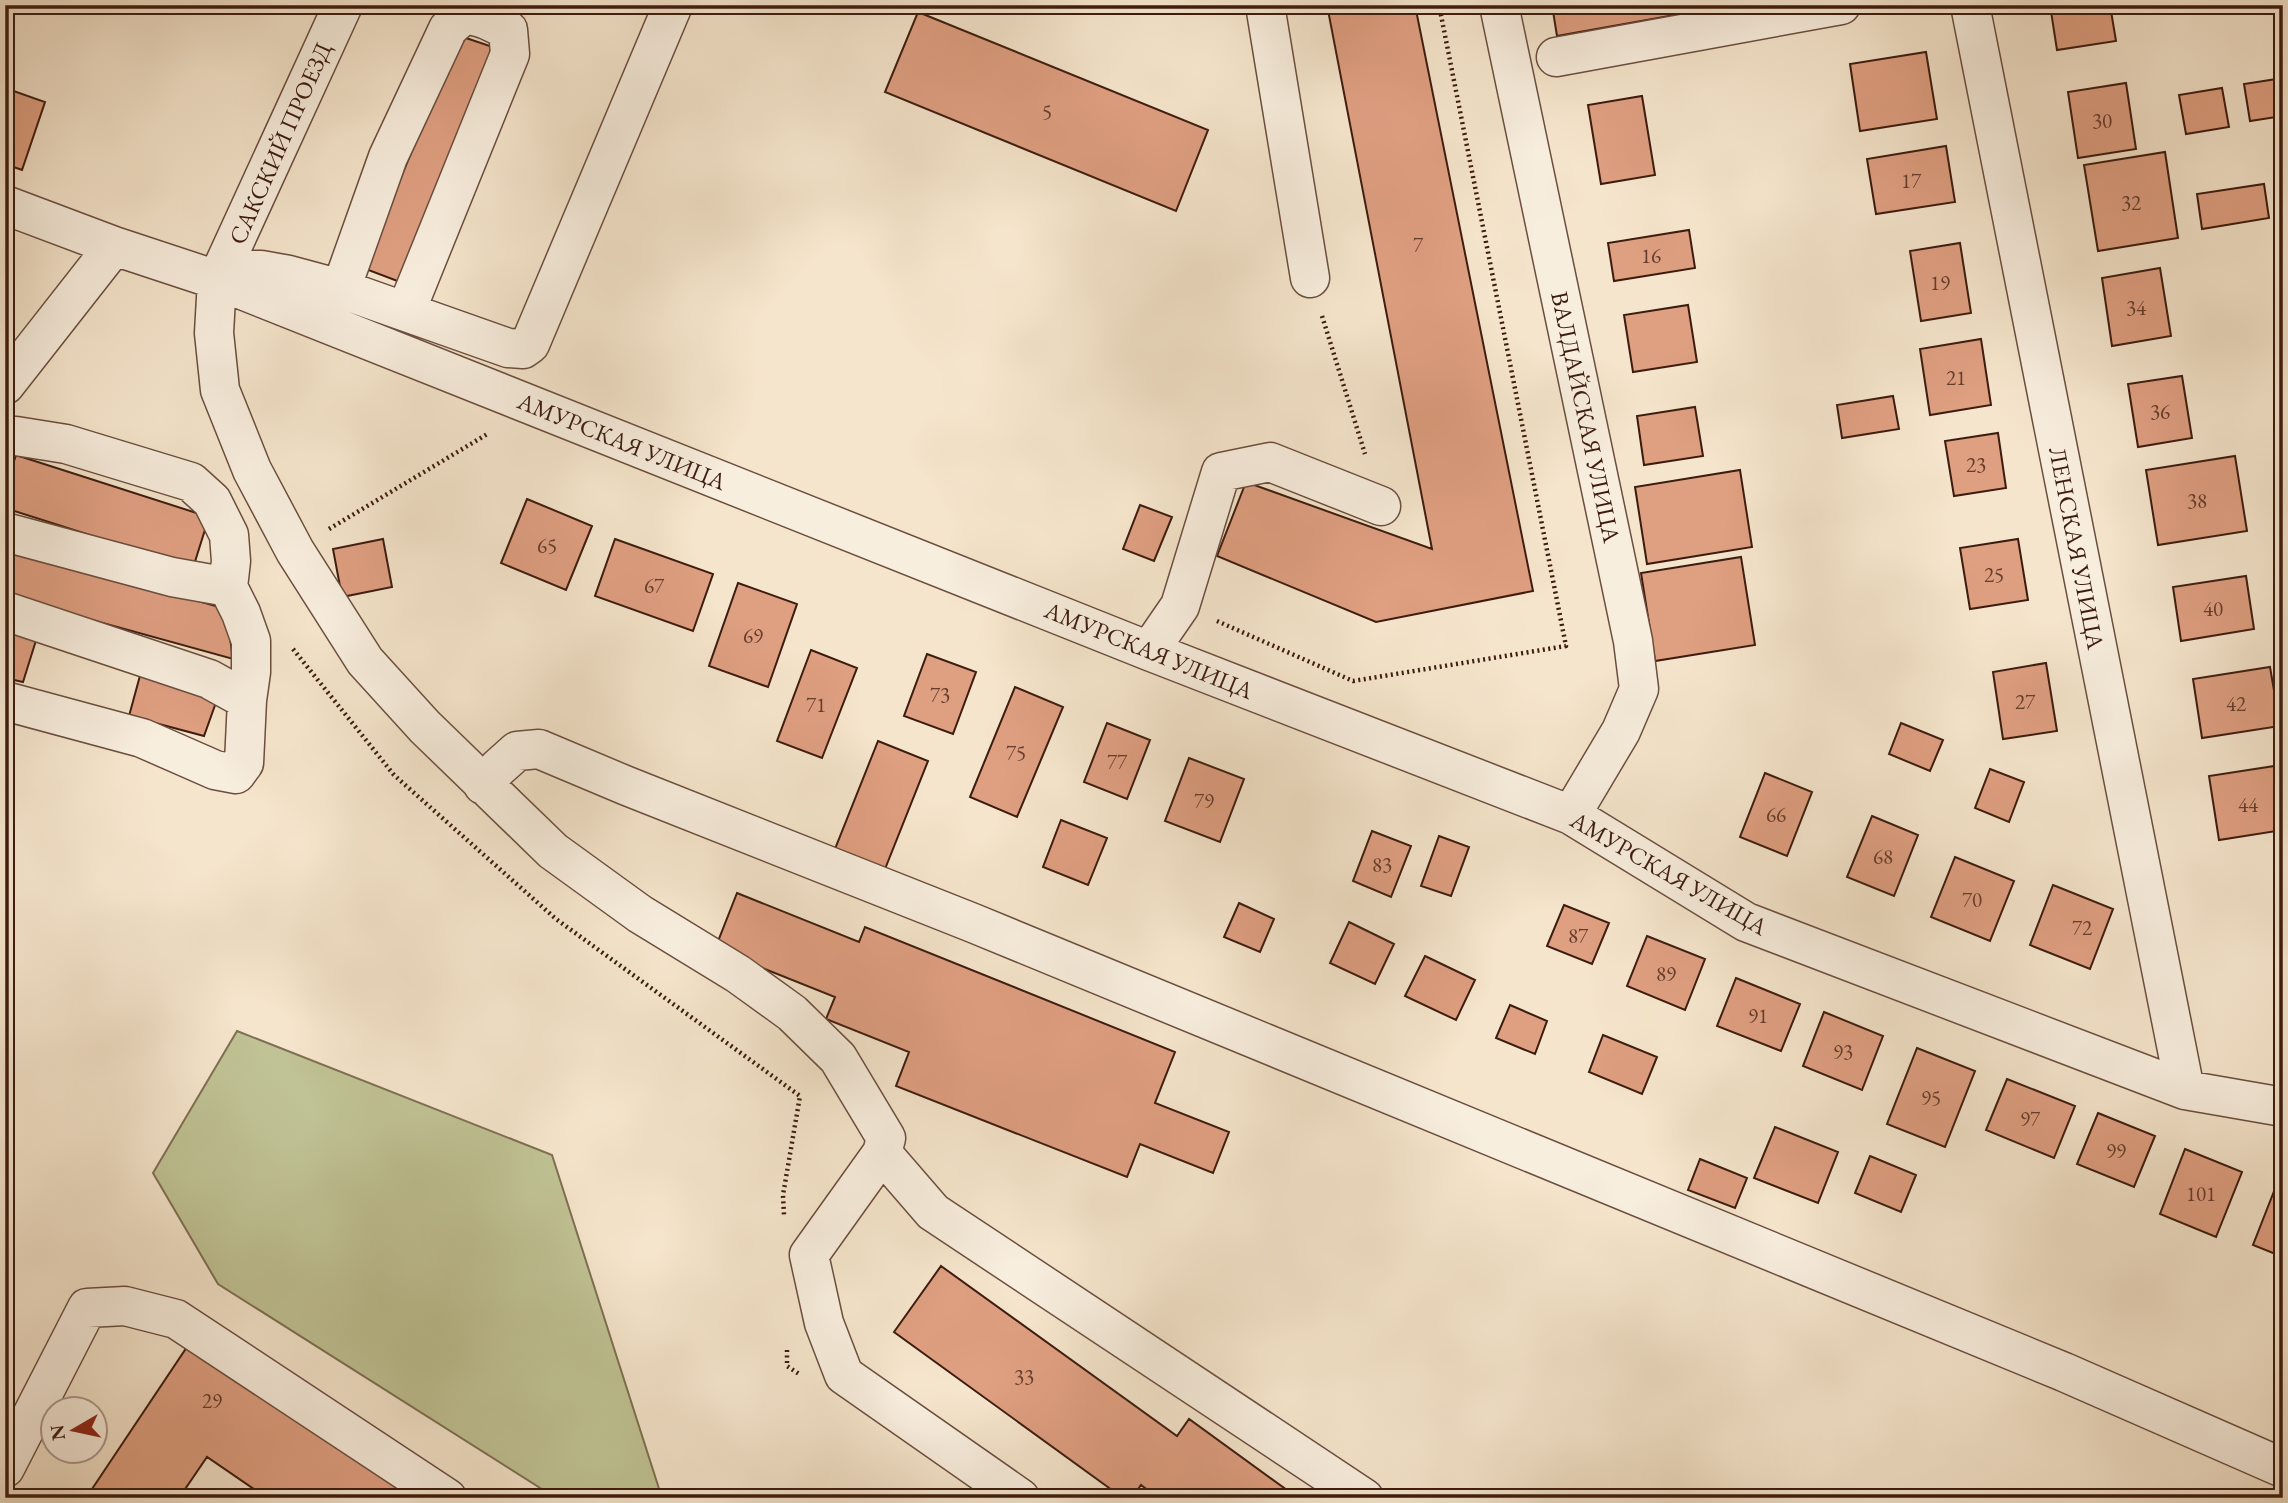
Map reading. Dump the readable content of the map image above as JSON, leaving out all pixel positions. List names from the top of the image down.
{
  "streets": {
    "street": [
      "САКСКИЙ ПРОЕЗД",
      "ВАЛДАЙСКАЯ УЛИЦА",
      "АМУРСКАЯ УЛИЦА",
      "ЛЕНСКАЯ УЛИЦА"
    ]
  },
  "crossings": [
    ["САКСКИЙ ПРОЕЗД", "АМУРСКАЯ УЛИЦА"],
    ["ВАЛДАЙСКАЯ УЛИЦА", "АМУРСКАЯ УЛИЦА"],
    ["АМУРСКАЯ УЛИЦА", "ЛЕНСКАЯ УЛИЦА"]
  ],
  "house_numbers": [
    "5",
    "30",
    "17",
    "32",
    "7",
    "16",
    "19",
    "34",
    "21",
    "36",
    "23",
    "38",
    "65",
    "25",
    "67",
    "40",
    "69",
    "73",
    "27",
    "42",
    "71",
    "75",
    "77",
    "79",
    "44",
    "66",
    "68",
    "83",
    "70",
    "72",
    "87",
    "89",
    "91",
    "93",
    "95",
    "97",
    "99",
    "101",
    "33",
    "29"
  ],
  "north": "left"
}
